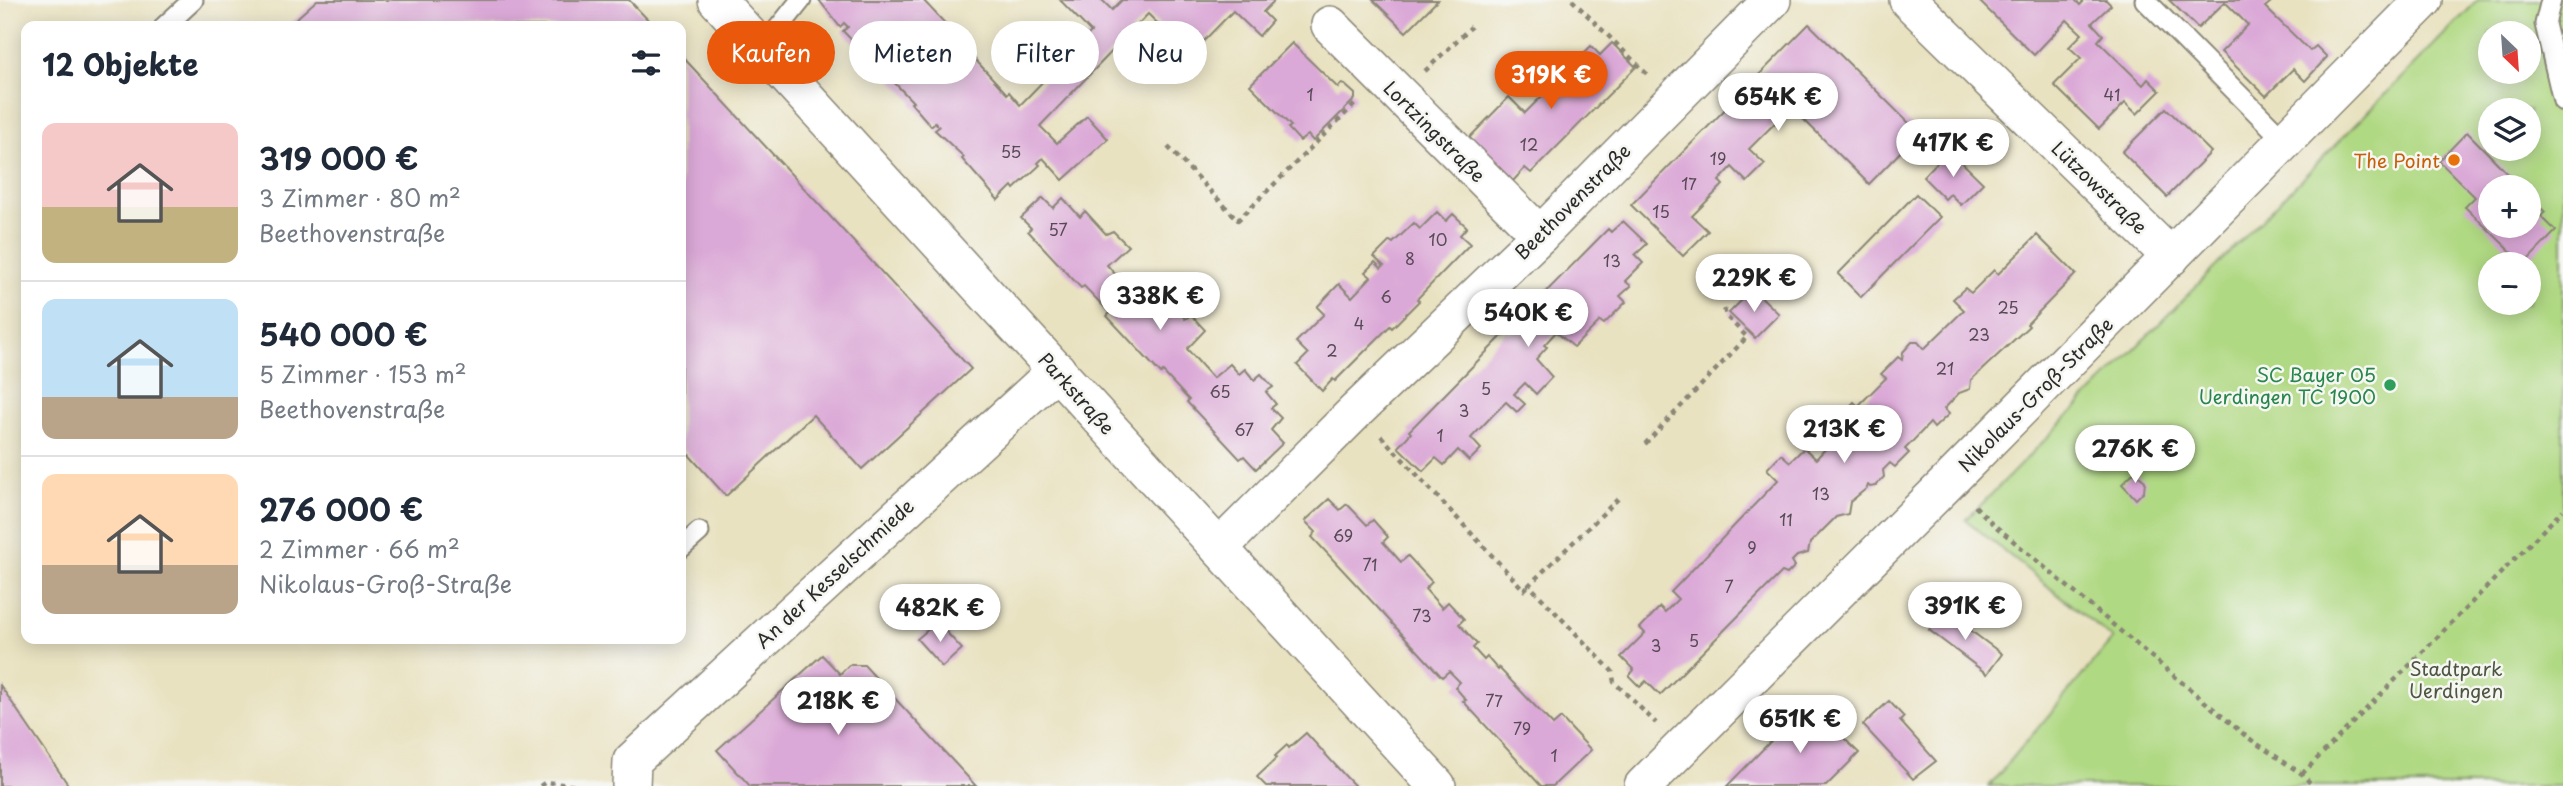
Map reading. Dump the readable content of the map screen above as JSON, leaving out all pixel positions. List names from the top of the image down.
{
  "streets": {
    "street": [
      "Lortzingstraße",
      "Lützowstraße",
      "Beethovenstraße",
      "Parkstraße",
      "Nikolaus-Groß-Straße",
      "An der Kesselschmiede"
    ]
  },
  "crossings": [
    ["Lortzingstraße", "Beethovenstraße"],
    ["Lützowstraße", "Nikolaus-Groß-Straße"],
    ["Beethovenstraße", "Parkstraße"],
    ["Parkstraße", "An der Kesselschmiede"]
  ],
  "parks": ["Stadtpark Uerdingen"],
  "places": ["The Point", "SC Bayer 05 Uerdingen TC 1900"],
  "house_numbers": [
    "1",
    "41",
    "12",
    "55",
    "19",
    "17",
    "15",
    "57",
    "10",
    "8",
    "13",
    "6",
    "25",
    "4",
    "23",
    "2",
    "21",
    "5",
    "65",
    "3",
    "67",
    "1",
    "13",
    "11",
    "69",
    "9",
    "71",
    "7",
    "73",
    "5",
    "3",
    "77",
    "79",
    "1"
  ],
  "north": "bottom right",
  "page": {
    "map_buttons": ["+", "−"],
    "chip": [
      "Kaufen",
      "Mieten",
      "Filter",
      "Neu"
    ],
    "heading": "12 Objekte",
    "price": [
      "319K €",
      "654K €",
      "417K €",
      "229K €",
      "338K €",
      "540K €",
      "213K €",
      "276K €",
      "391K €",
      "482K €",
      "218K €",
      "651K €"
    ],
    "list": [
      {
        "name": "319 000 €",
        "note": "3 Zimmer · 80 m² · Beethovenstraße"
      },
      {
        "name": "540 000 €",
        "note": "5 Zimmer · 153 m² · Beethovenstraße"
      },
      {
        "name": "276 000 €",
        "note": "2 Zimmer · 66 m² · Nikolaus-Groß-Straße"
      }
    ]
  }
}
